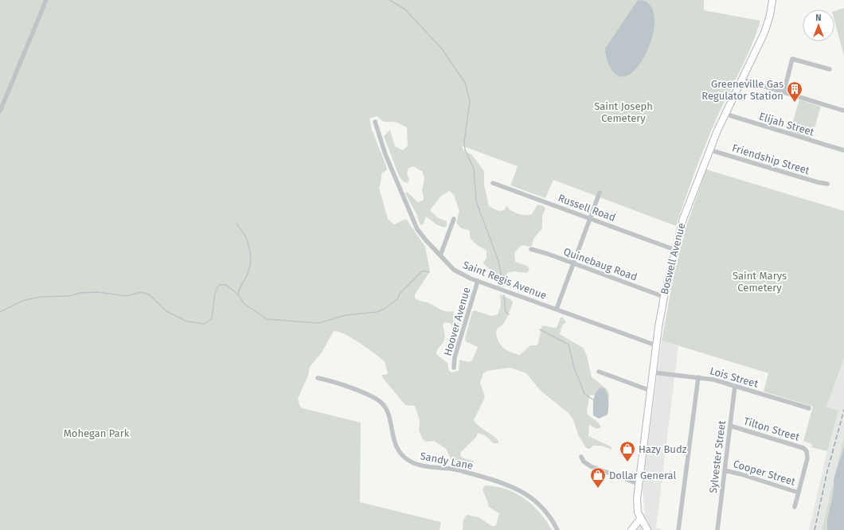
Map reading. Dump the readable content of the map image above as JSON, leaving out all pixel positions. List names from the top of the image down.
{
  "streets": {
    "main road": ["Boswell Avenue"],
    "street": [
      "Elijah Street",
      "Friendship Street",
      "Russell Road",
      "Quinebaug Road",
      "Saint Regis Avenue",
      "Hoover Avenue",
      "Lois Street",
      "Tilton Street",
      "Sylvester Street",
      "Sandy Lane",
      "Cooper Street"
    ]
  },
  "crossings": [
    ["Elijah Street", "Boswell Avenue"],
    ["Friendship Street", "Boswell Avenue"],
    ["Russell Road", "Boswell Avenue"],
    ["Boswell Avenue", "Quinebaug Road"],
    ["Boswell Avenue", "Saint Regis Avenue"],
    ["Boswell Avenue", "Lois Street"],
    ["Saint Regis Avenue", "Hoover Avenue"],
    ["Lois Street", "Sylvester Street"],
    ["Tilton Street", "Sylvester Street"],
    ["Tilton Street", "Cooper Street"],
    ["Sylvester Street", "Cooper Street"]
  ],
  "parks": ["Saint Joseph Cemetery", "Saint Marys Cemetery", "Mohegan Park"],
  "places": {
    "building": ["Greeneville Gas Regulator Station"],
    "shop": ["Hazy Budz", "Dollar General"]
  },
  "north": "top"
}
